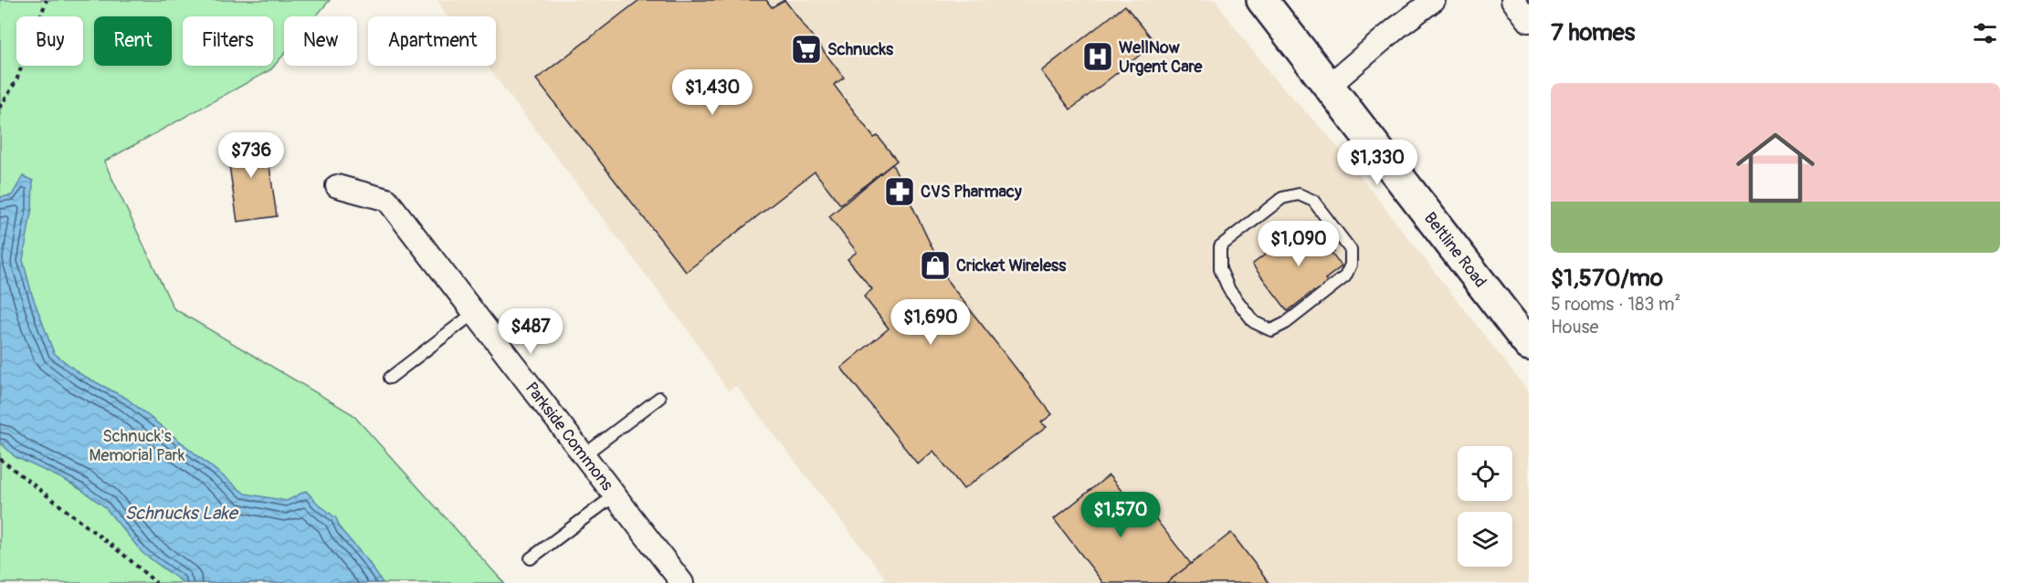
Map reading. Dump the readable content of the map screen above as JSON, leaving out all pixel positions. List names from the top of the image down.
{
  "streets": {
    "main road": ["Beltline Road"],
    "street": ["Parkside Commons"]
  },
  "water": ["Schnucks Lake"],
  "parks": ["Schnuck's Memorial Park"],
  "places": {
    "supermarket": ["Schnucks"],
    "hospital": ["WellNow Urgent Care"],
    "pharmacy": ["CVS Pharmacy"],
    "shop": ["Cricket Wireless"]
  },
  "page": {
    "heading": "7 homes",
    "chip": [
      "Buy",
      "Rent",
      "Filters",
      "New",
      "Apartment"
    ],
    "list": [
      {
        "name": "$1,570/mo",
        "note": "5 rooms · 183 m² · House"
      }
    ],
    "price": [
      "$1,430",
      "$736",
      "$1,330",
      "$1,090",
      "$1,690",
      "$487",
      "$1,570"
    ]
  }
}
